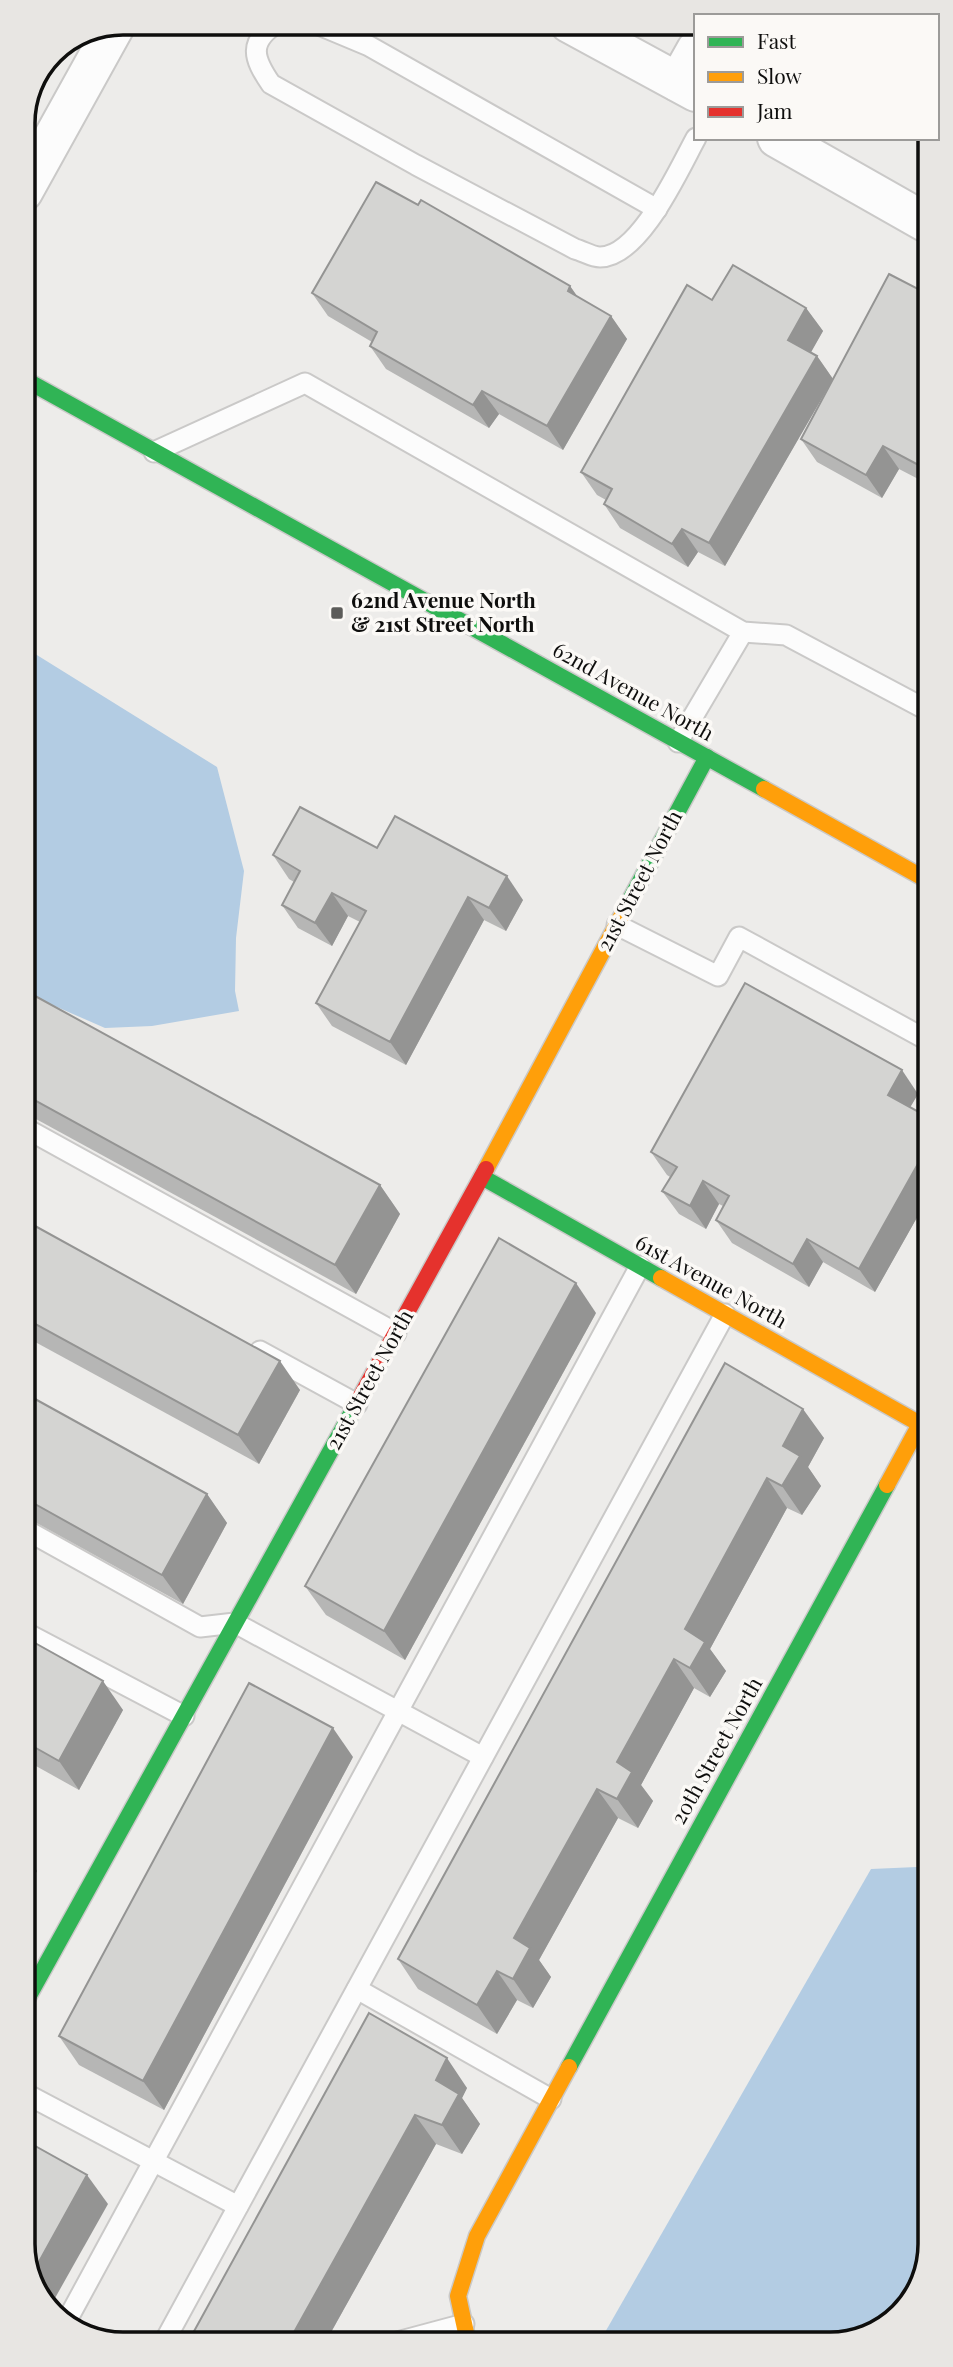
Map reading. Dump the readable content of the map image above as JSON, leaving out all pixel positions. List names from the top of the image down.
{
  "streets": {
    "street": [
      "62nd Avenue North",
      "21st Street North",
      "61st Avenue North",
      "20th Street North"
    ]
  },
  "crossings": [
    ["62nd Avenue North", "21st Street North"],
    ["21st Street North", "61st Avenue North"]
  ],
  "places": {
    "transit": ["62nd Avenue North & 21st Street North"]
  },
  "legend": ["Fast", "Slow", "Jam"]
}
